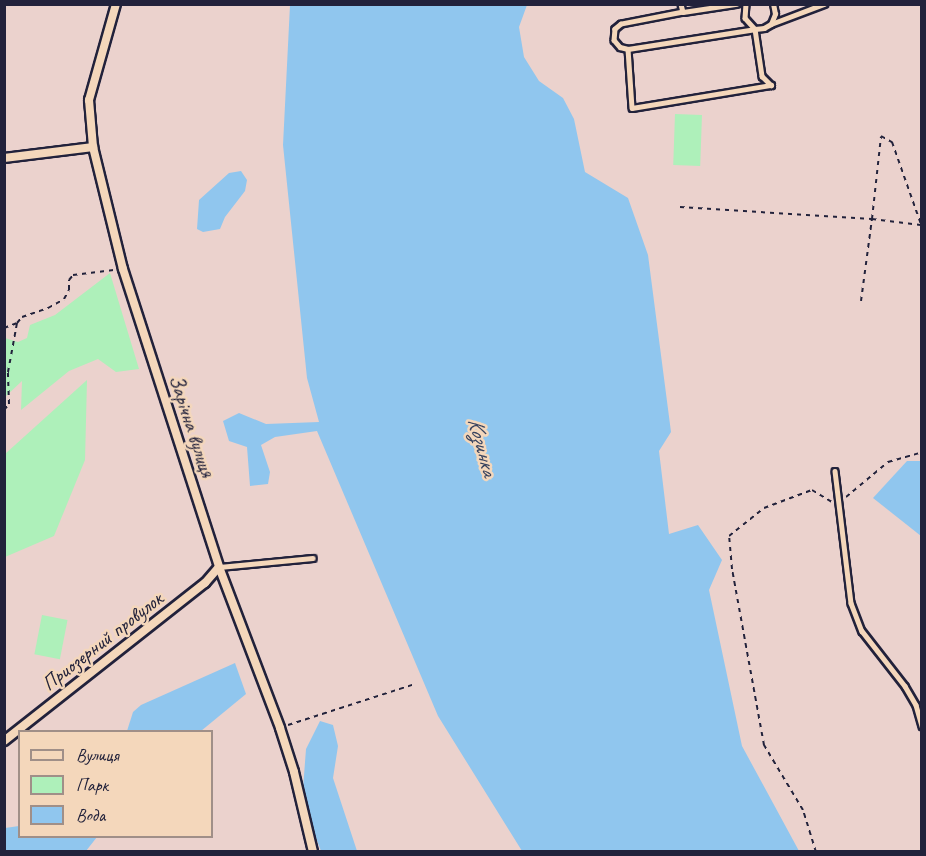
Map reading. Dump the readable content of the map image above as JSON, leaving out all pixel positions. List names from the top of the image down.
{
  "streets": {
    "street": ["Зарічна вулиця", "Приозерний провулок"]
  },
  "crossings": [
    ["Зарічна вулиця", "Приозерний провулок"]
  ],
  "water": ["Козинка"],
  "legend": ["Вулиця", "Парк", "Вода"]
}
